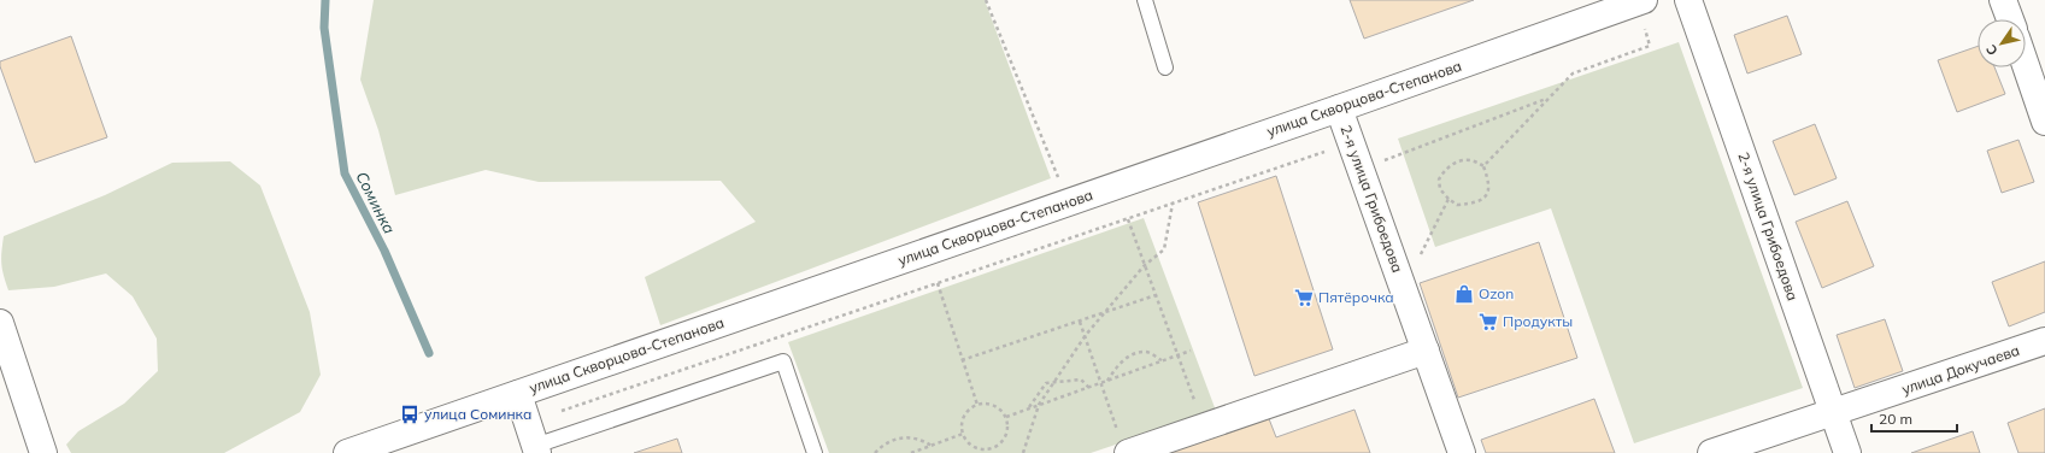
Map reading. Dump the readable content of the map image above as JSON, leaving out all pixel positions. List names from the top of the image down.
{
  "streets": {
    "street": ["улица Скворцова-Степанова", "2-я улица Грибоедова", "улица Докучаева"]
  },
  "crossings": [
    ["улица Скворцова-Степанова", "2-я улица Грибоедова"],
    ["2-я улица Грибоедова", "улица Докучаева"]
  ],
  "water": ["Соминка"],
  "places": {
    "shop": ["Ozon"],
    "supermarket": ["Пятёрочка", "Продукты"],
    "bus stop": ["улица Соминка"]
  },
  "scale_bar": "20 m",
  "north": "bottom left"
}
